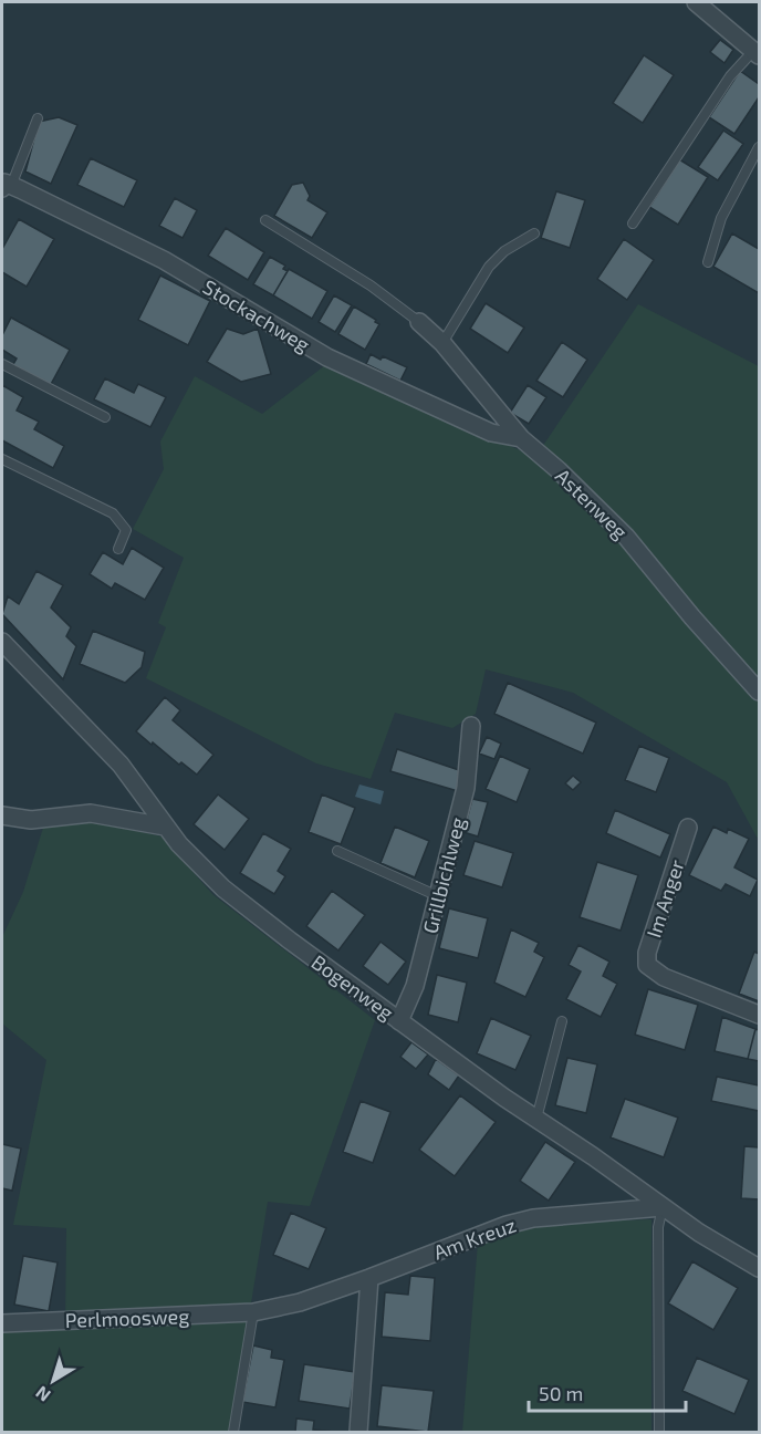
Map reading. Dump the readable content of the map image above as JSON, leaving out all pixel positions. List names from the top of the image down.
{
  "streets": {
    "street": [
      "Stockachweg",
      "Astenweg",
      "Grillbichlweg",
      "Im Anger",
      "Bogenweg",
      "Am Kreuz",
      "Perlmoosweg"
    ]
  },
  "crossings": [
    ["Stockachweg", "Astenweg"],
    ["Grillbichlweg", "Bogenweg"],
    ["Bogenweg", "Am Kreuz"],
    ["Am Kreuz", "Perlmoosweg"]
  ],
  "scale_bar": "50 m",
  "north": "bottom left"
}
